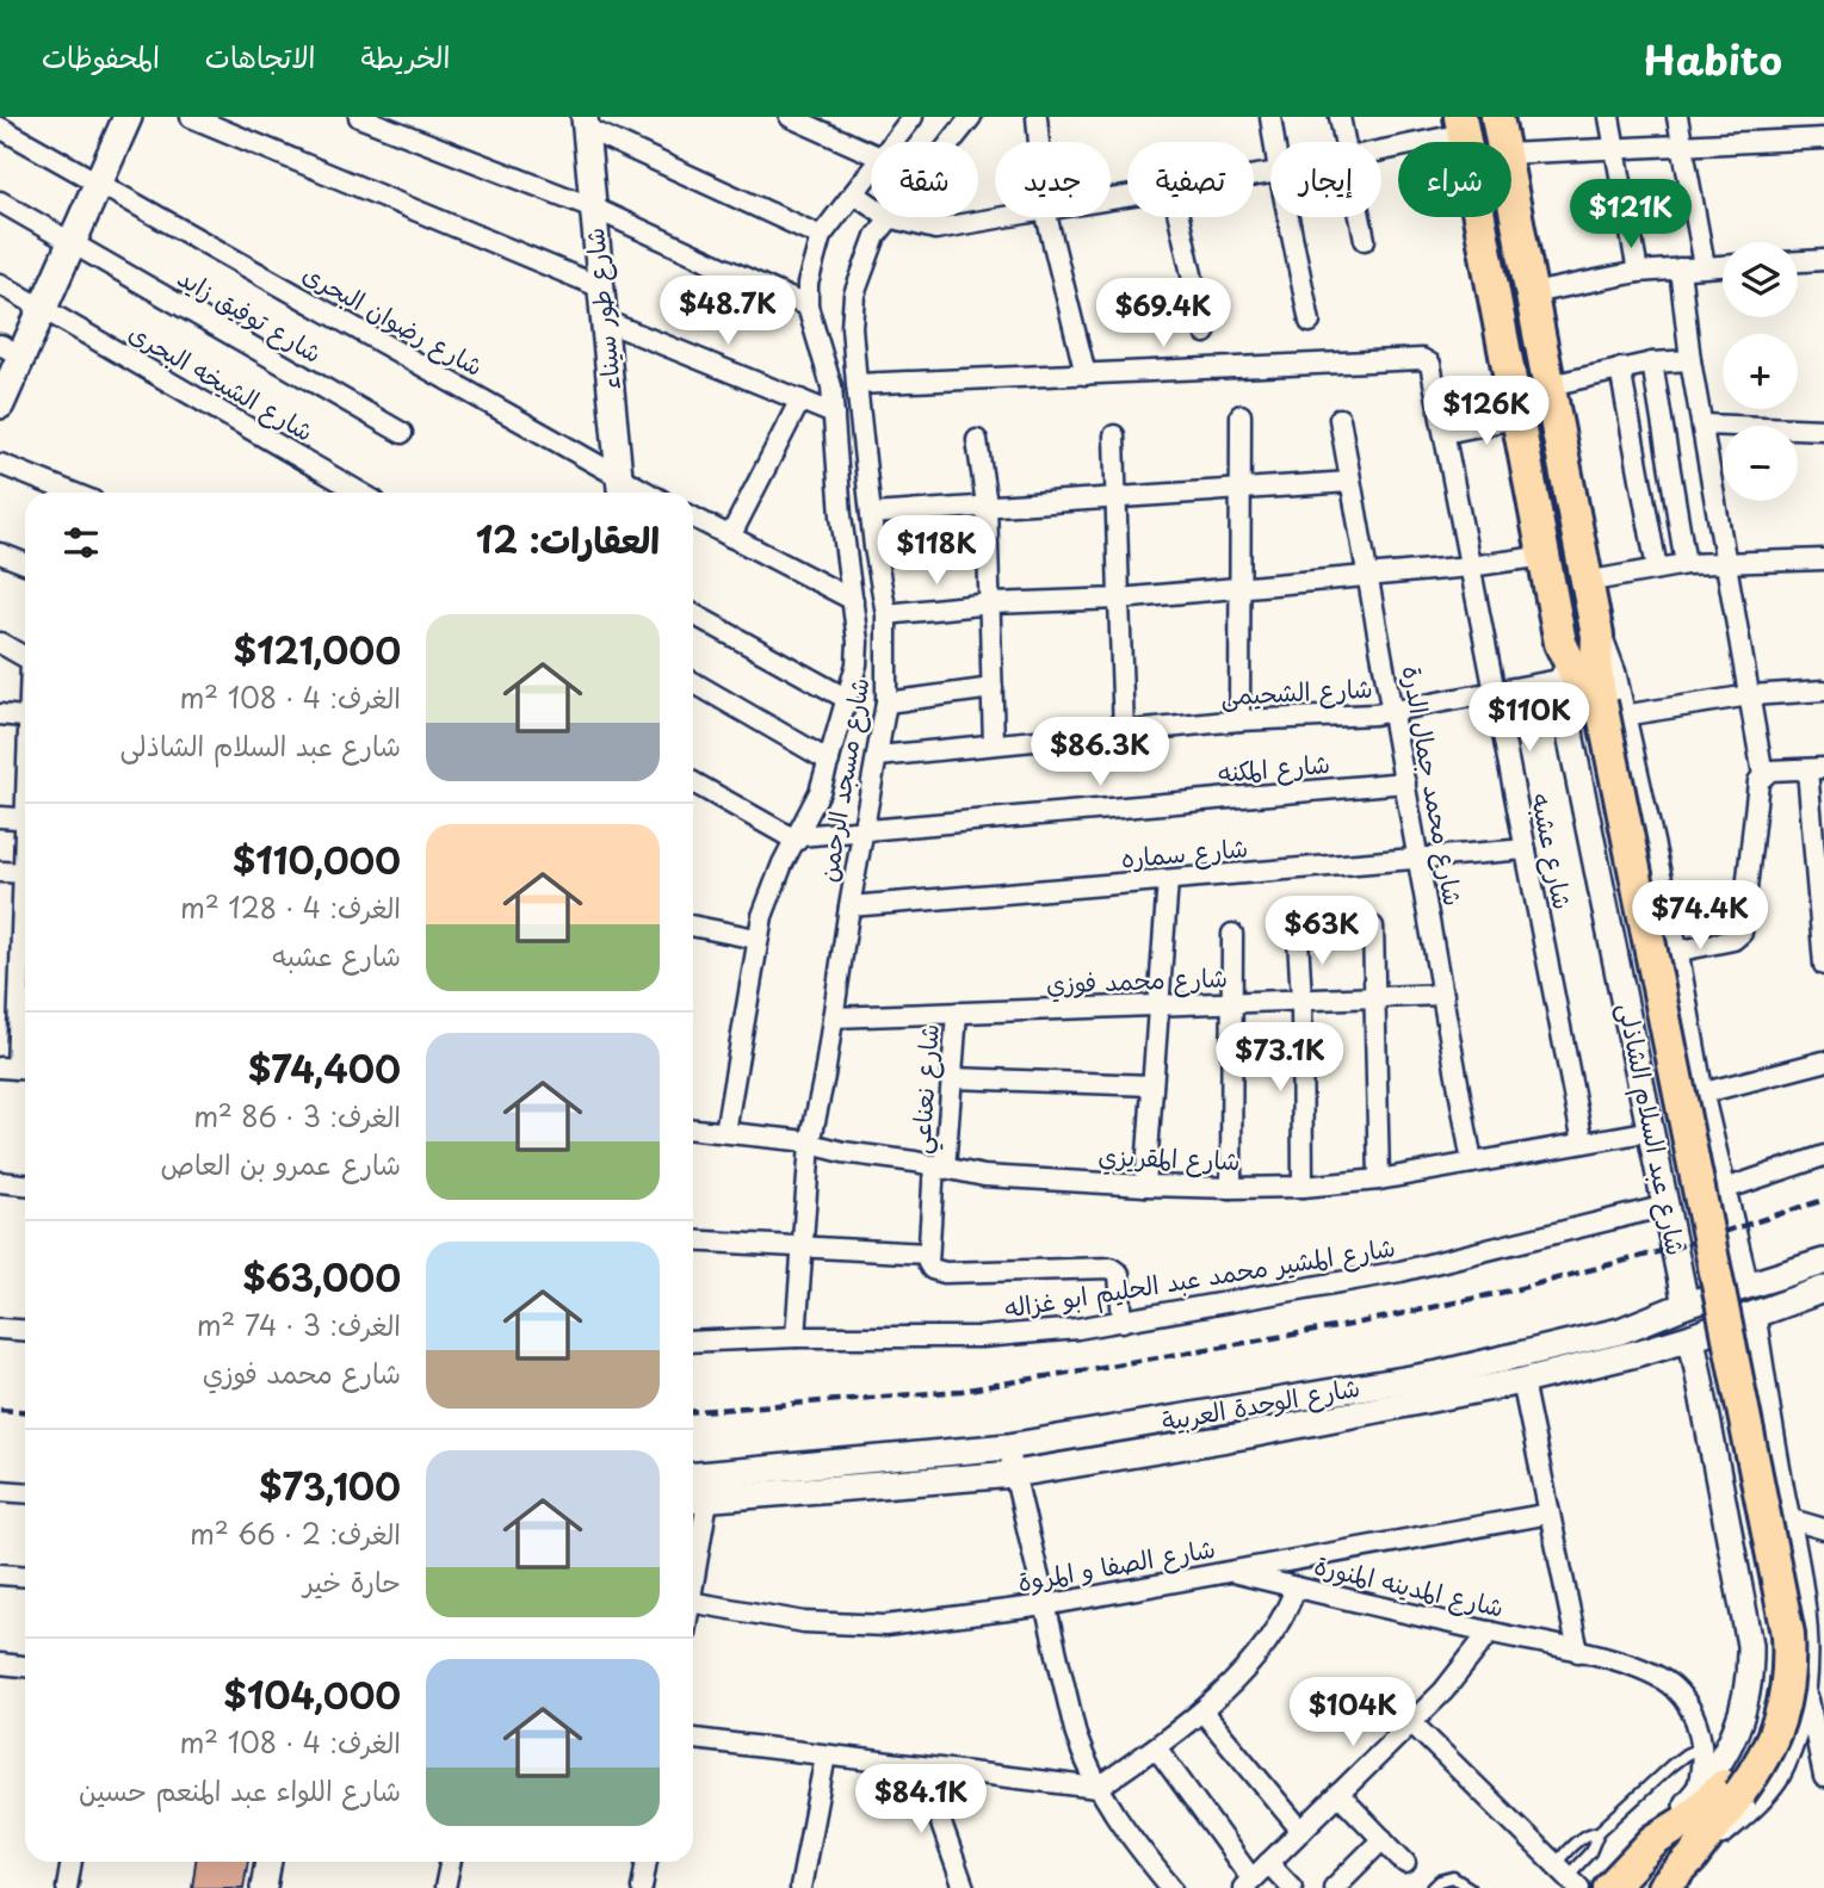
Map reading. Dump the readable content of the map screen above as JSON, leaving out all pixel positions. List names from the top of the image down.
{
  "streets": {
    "main road": ["شارع عبد السلام الشاذلى"],
    "street": [
      "شارع طور سيناء",
      "شارع توفيق زايد",
      "شارع رضوان البحرى",
      "شارع الشيخه البحرى",
      "شارع الشحيمى",
      "شارع المكنه",
      "شارع مسجد الرحمن",
      "شارع محمد جمال الدرة",
      "شارع عشبه",
      "شارع سماره",
      "شارع محمد فوزي",
      "شارع نعناعي",
      "شارع المقريزي",
      "شارع المشير محمد عبد الحليم ابو غزاله",
      "شارع الوحدة العربية",
      "شارع الصفا و المروة",
      "شارع المدينه المنورة"
    ]
  },
  "crossings": [
    ["شارع طور سيناء", "شارع رضوان البحرى"],
    ["شارع الشحيمى", "شارع مسجد الرحمن"],
    ["شارع الشحيمى", "شارع محمد جمال الدرة"],
    ["شارع الشحيمى", "شارع عشبه"],
    ["شارع الشحيمى", "شارع عبد السلام الشاذلى"],
    ["شارع المكنه", "شارع مسجد الرحمن"],
    ["شارع المكنه", "شارع محمد جمال الدرة"],
    ["شارع مسجد الرحمن", "شارع سماره"],
    ["شارع مسجد الرحمن", "شارع محمد فوزي"],
    ["شارع مسجد الرحمن", "شارع المقريزي"],
    ["شارع مسجد الرحمن", "شارع المشير محمد عبد الحليم ابو غزاله"],
    ["شارع محمد جمال الدرة", "شارع سماره"],
    ["شارع محمد جمال الدرة", "شارع محمد فوزي"],
    ["شارع محمد جمال الدرة", "شارع المقريزي"],
    ["شارع عشبه", "شارع سماره"],
    ["شارع عشبه", "شارع المقريزي"],
    ["شارع محمد فوزي", "شارع نعناعي"],
    ["شارع نعناعي", "شارع المقريزي"],
    ["شارع عبد السلام الشاذلى", "شارع المقريزي"],
    ["شارع عبد السلام الشاذلى", "شارع المشير محمد عبد الحليم ابو غزاله"],
    ["شارع عبد السلام الشاذلى", "شارع الوحدة العربية"],
    ["شارع الصفا و المروة", "شارع المدينه المنورة"]
  ],
  "page": {
    "header": "Habito",
    "nav": ["الخريطة", "الاتجاهات", "المحفوظات"],
    "chip": [
      "شراء",
      "إيجار",
      "تصفية",
      "جديد",
      "شقة"
    ],
    "price": [
      "$121K",
      "$48.7K",
      "$69.4K",
      "$126K",
      "$118K",
      "$110K",
      "$86.3K",
      "$74.4K",
      "$63K",
      "$73.1K",
      "$104K",
      "$84.1K"
    ],
    "map_buttons": ["+", "−"],
    "heading": "العقارات: 12",
    "list": [
      {
        "name": "$121,000",
        "note": "الغرف: 4 · 108 m² · شارع عبد السلام الشاذلى"
      },
      {
        "name": "$110,000",
        "note": "الغرف: 4 · 128 m² · شارع عشبه"
      },
      {
        "name": "$74,400",
        "note": "الغرف: 3 · 86 m² · شارع عمرو بن العاص"
      },
      {
        "name": "$63,000",
        "note": "الغرف: 3 · 74 m² · شارع محمد فوزي"
      },
      {
        "name": "$73,100",
        "note": "الغرف: 2 · 66 m² · حارة خير"
      },
      {
        "name": "$104,000",
        "note": "الغرف: 4 · 108 m² · شارع اللواء عبد المنعم حسين"
      }
    ]
  }
}
